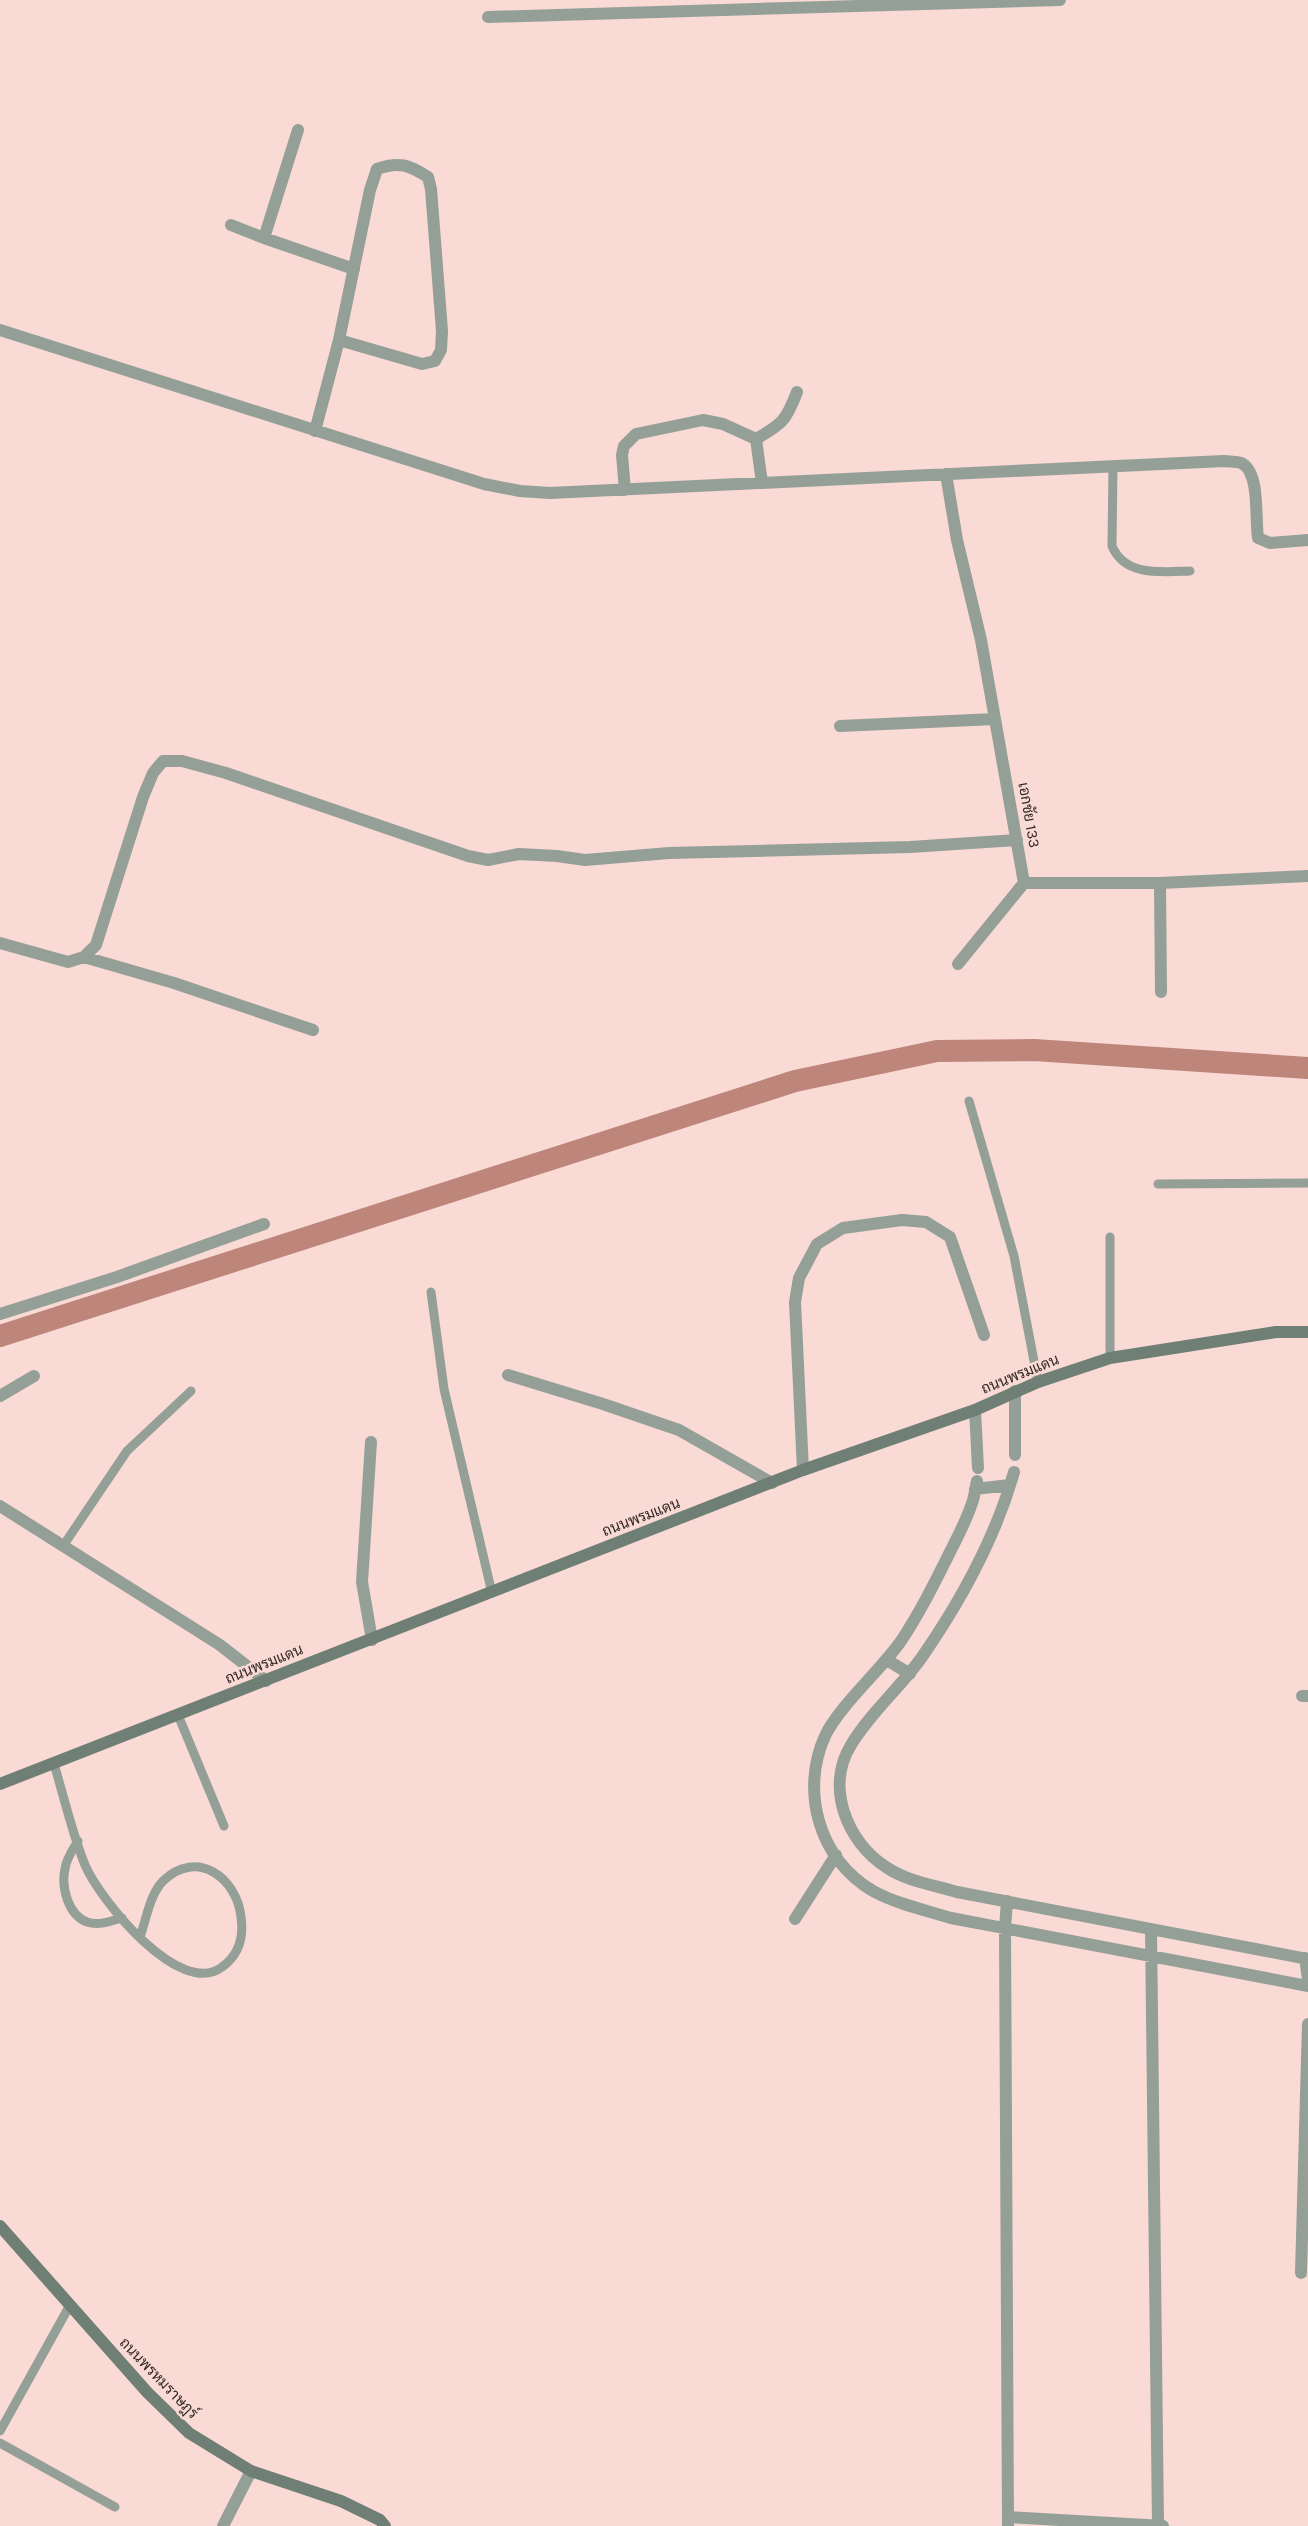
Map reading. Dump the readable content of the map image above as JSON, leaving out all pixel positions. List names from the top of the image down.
{
  "streets": {
    "main road": ["ถนนพรมแดน", "ถนนพรหมราษฎร์"],
    "street": ["เอกชัย 133"]
  }
}
